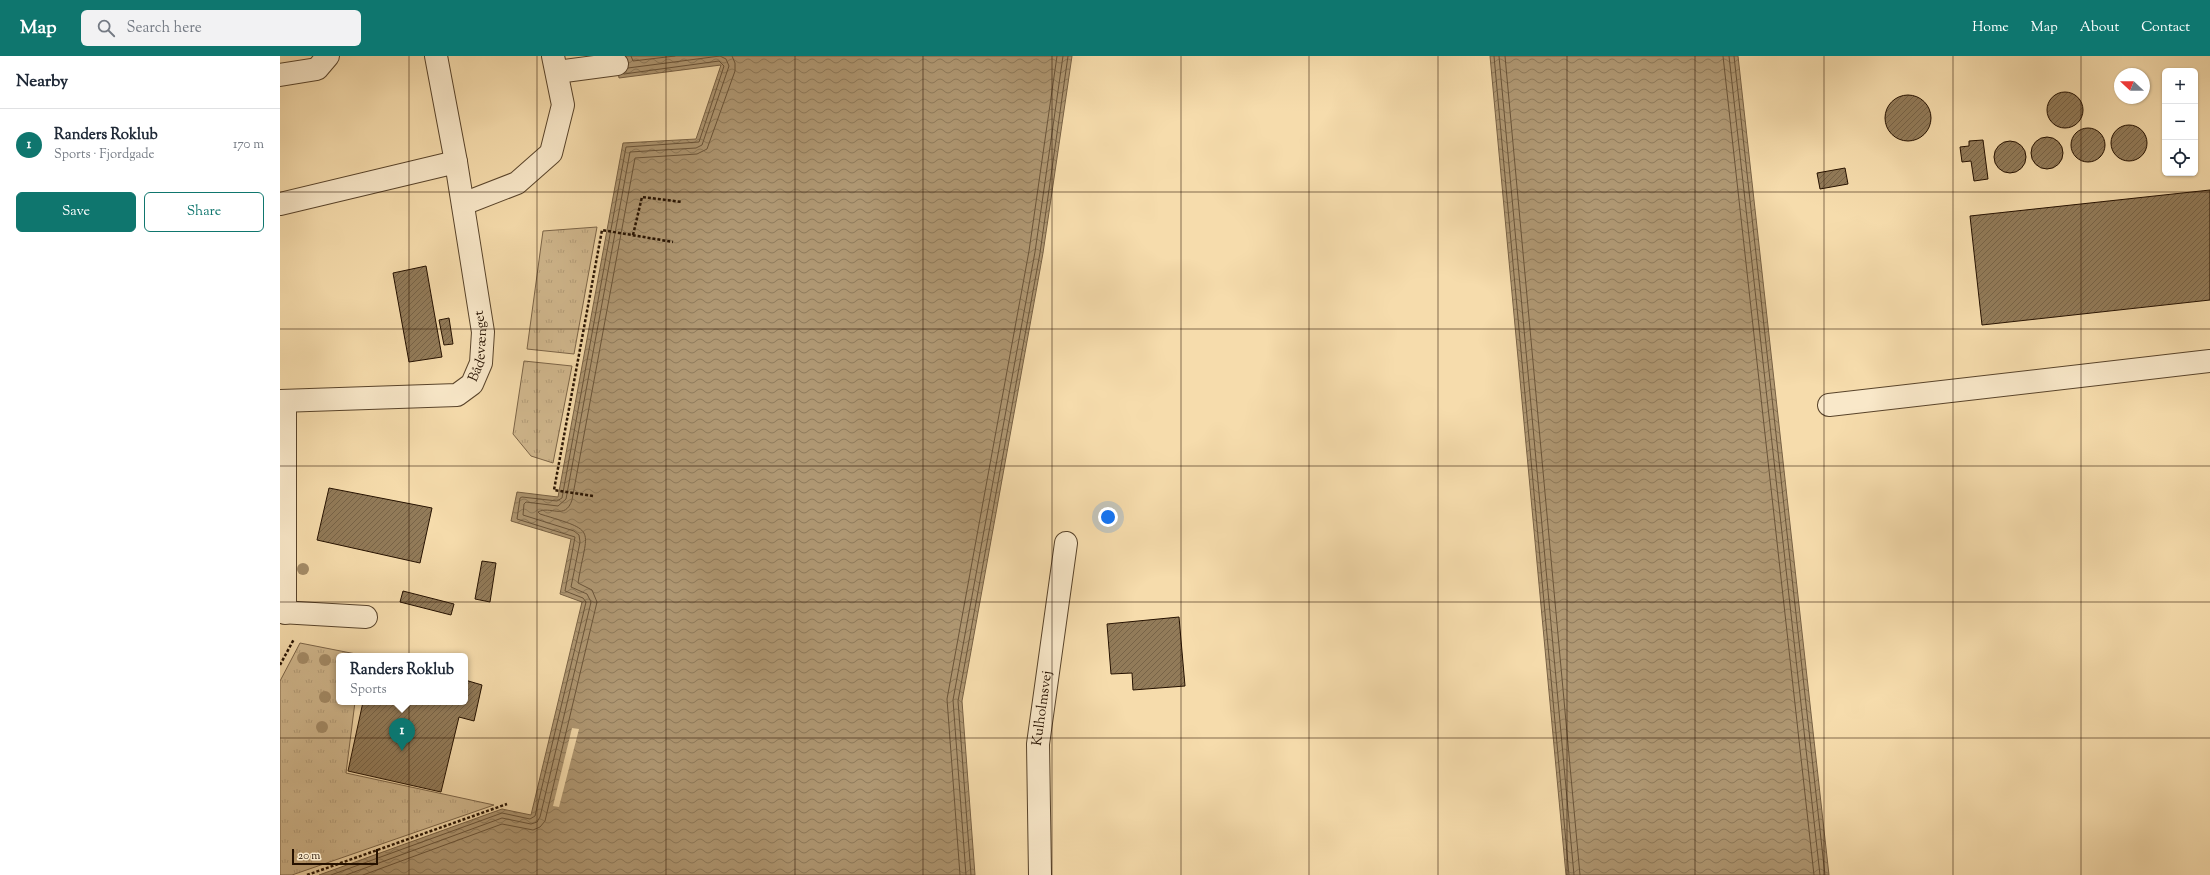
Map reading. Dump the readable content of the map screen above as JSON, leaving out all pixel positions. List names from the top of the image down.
{
  "streets": {
    "street": ["Bådevænget", "Kulholmsvej"]
  },
  "scale_bar": "20 m",
  "north": "left",
  "page": {
    "header": "Map",
    "search": "Search here",
    "nav": [
      "Home",
      "Map",
      "About",
      "Contact"
    ],
    "heading": "Nearby",
    "map_buttons": ["+", "−"],
    "list": [
      {
        "mark": "1",
        "name": "Randers Roklub",
        "note": "Sports · Fjordgade",
        "value": "170 m"
      }
    ],
    "buttons": ["Save", "Share"],
    "popup": ["Randers Roklub", "Sports"],
    "pins": "1",
    "scale": "20 m"
  }
}
